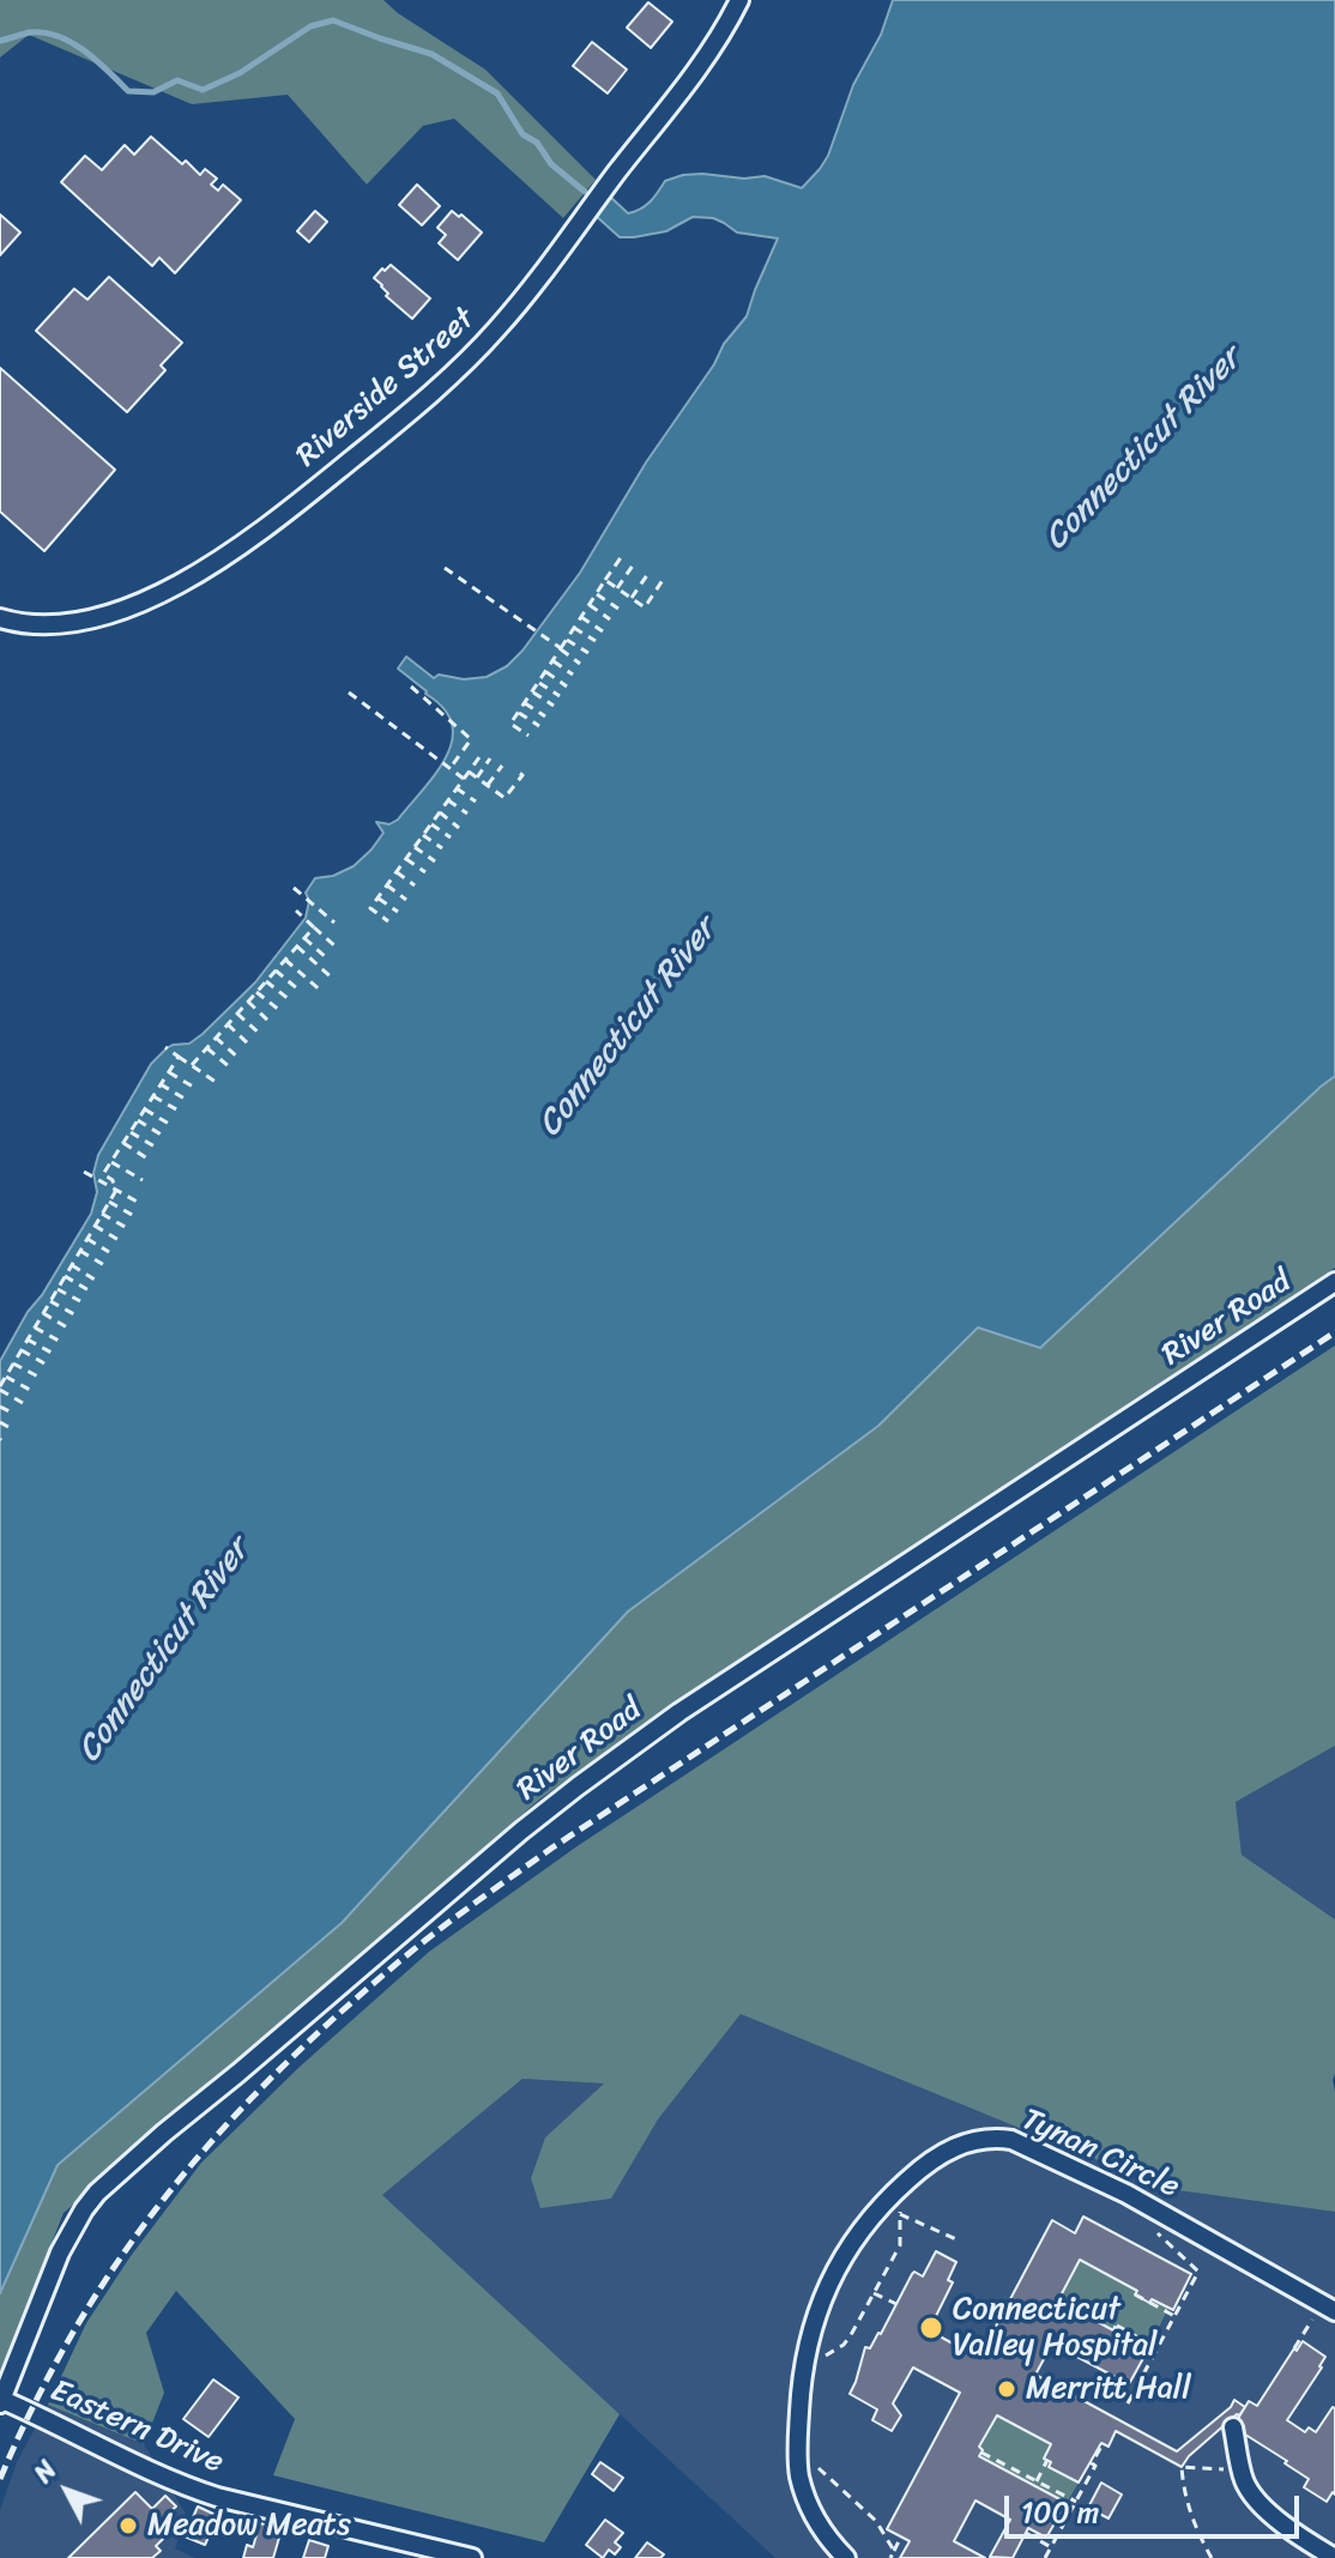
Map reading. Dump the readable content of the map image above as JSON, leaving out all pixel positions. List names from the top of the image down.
{
  "streets": {
    "street": [
      "Riverside Street",
      "River Road",
      "Tynan Circle",
      "Eastern Drive"
    ]
  },
  "crossings": [
    ["River Road", "Eastern Drive"]
  ],
  "water": ["Connecticut River"],
  "places": ["Connecticut Valley Hospital", "Merritt Hall", "Meadow Meats"],
  "scale_bar": "100 m",
  "north": "top left"
}
